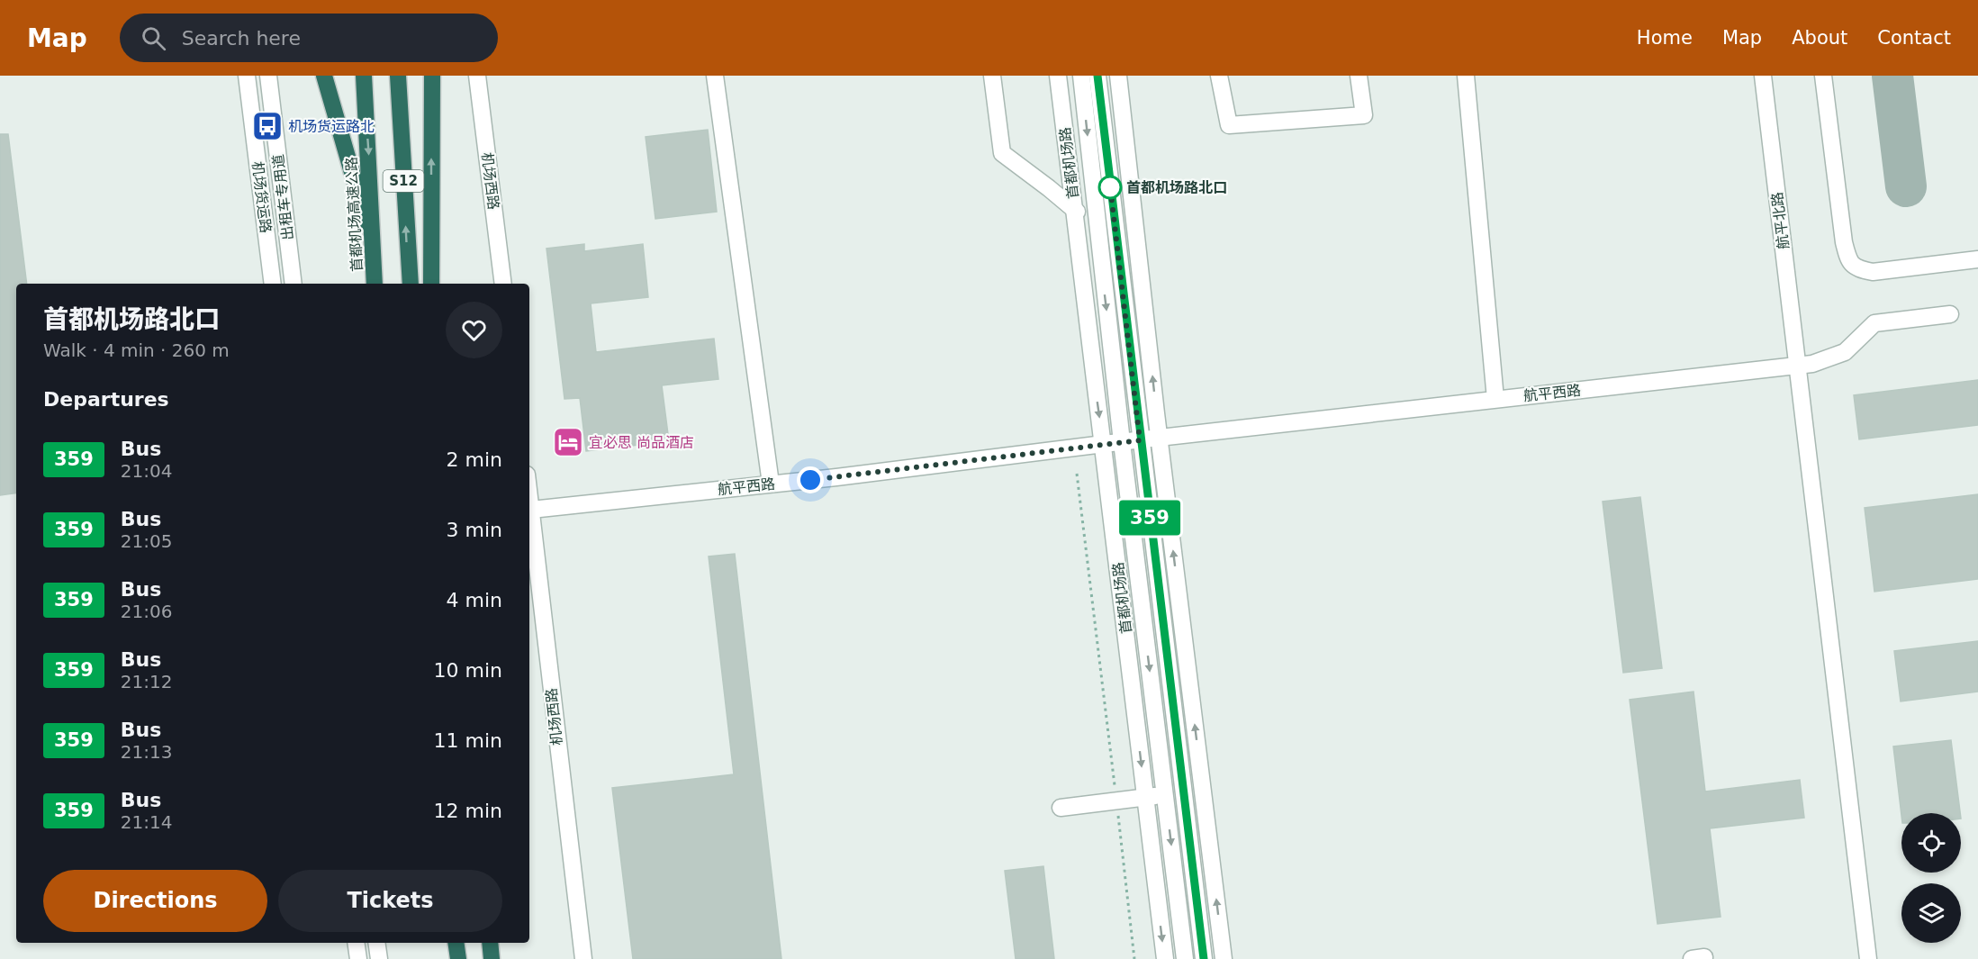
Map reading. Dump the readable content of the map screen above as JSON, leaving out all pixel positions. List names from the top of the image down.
{
  "streets": {
    "highway": ["S12", "首都机场高速公路"],
    "street": [
      "首都机场路",
      "机场西路",
      "机场货运路",
      "出租车专用道",
      "航平北路",
      "航平西路"
    ]
  },
  "crossings": [
    ["首都机场路", "航平西路"],
    ["机场西路", "航平西路"],
    ["航平北路", "航平西路"]
  ],
  "places": {
    "bus stop": ["机场货运路北"],
    "other": ["首都机场路北口"],
    "hotel": ["宜必思 尚品酒店"]
  },
  "lines": ["bus line 359"],
  "page": {
    "header": "Map",
    "search": "Search here",
    "nav": [
      "Home",
      "Map",
      "About",
      "Contact"
    ],
    "on_map": "359",
    "heading": [
      ["首都机场路北口", "Walk · 4 min · 260 m"],
      "Departures"
    ],
    "list": [
      {
        "mark": "359",
        "name": "Bus",
        "note": "21:04",
        "value": "2 min"
      },
      {
        "mark": "359",
        "name": "Bus",
        "note": "21:05",
        "value": "3 min"
      },
      {
        "mark": "359",
        "name": "Bus",
        "note": "21:06",
        "value": "4 min"
      },
      {
        "mark": "359",
        "name": "Bus",
        "note": "21:12",
        "value": "10 min"
      },
      {
        "mark": "359",
        "name": "Bus",
        "note": "21:13",
        "value": "11 min"
      },
      {
        "mark": "359",
        "name": "Bus",
        "note": "21:14",
        "value": "12 min"
      }
    ],
    "buttons": ["Directions", "Tickets"]
  }
}
